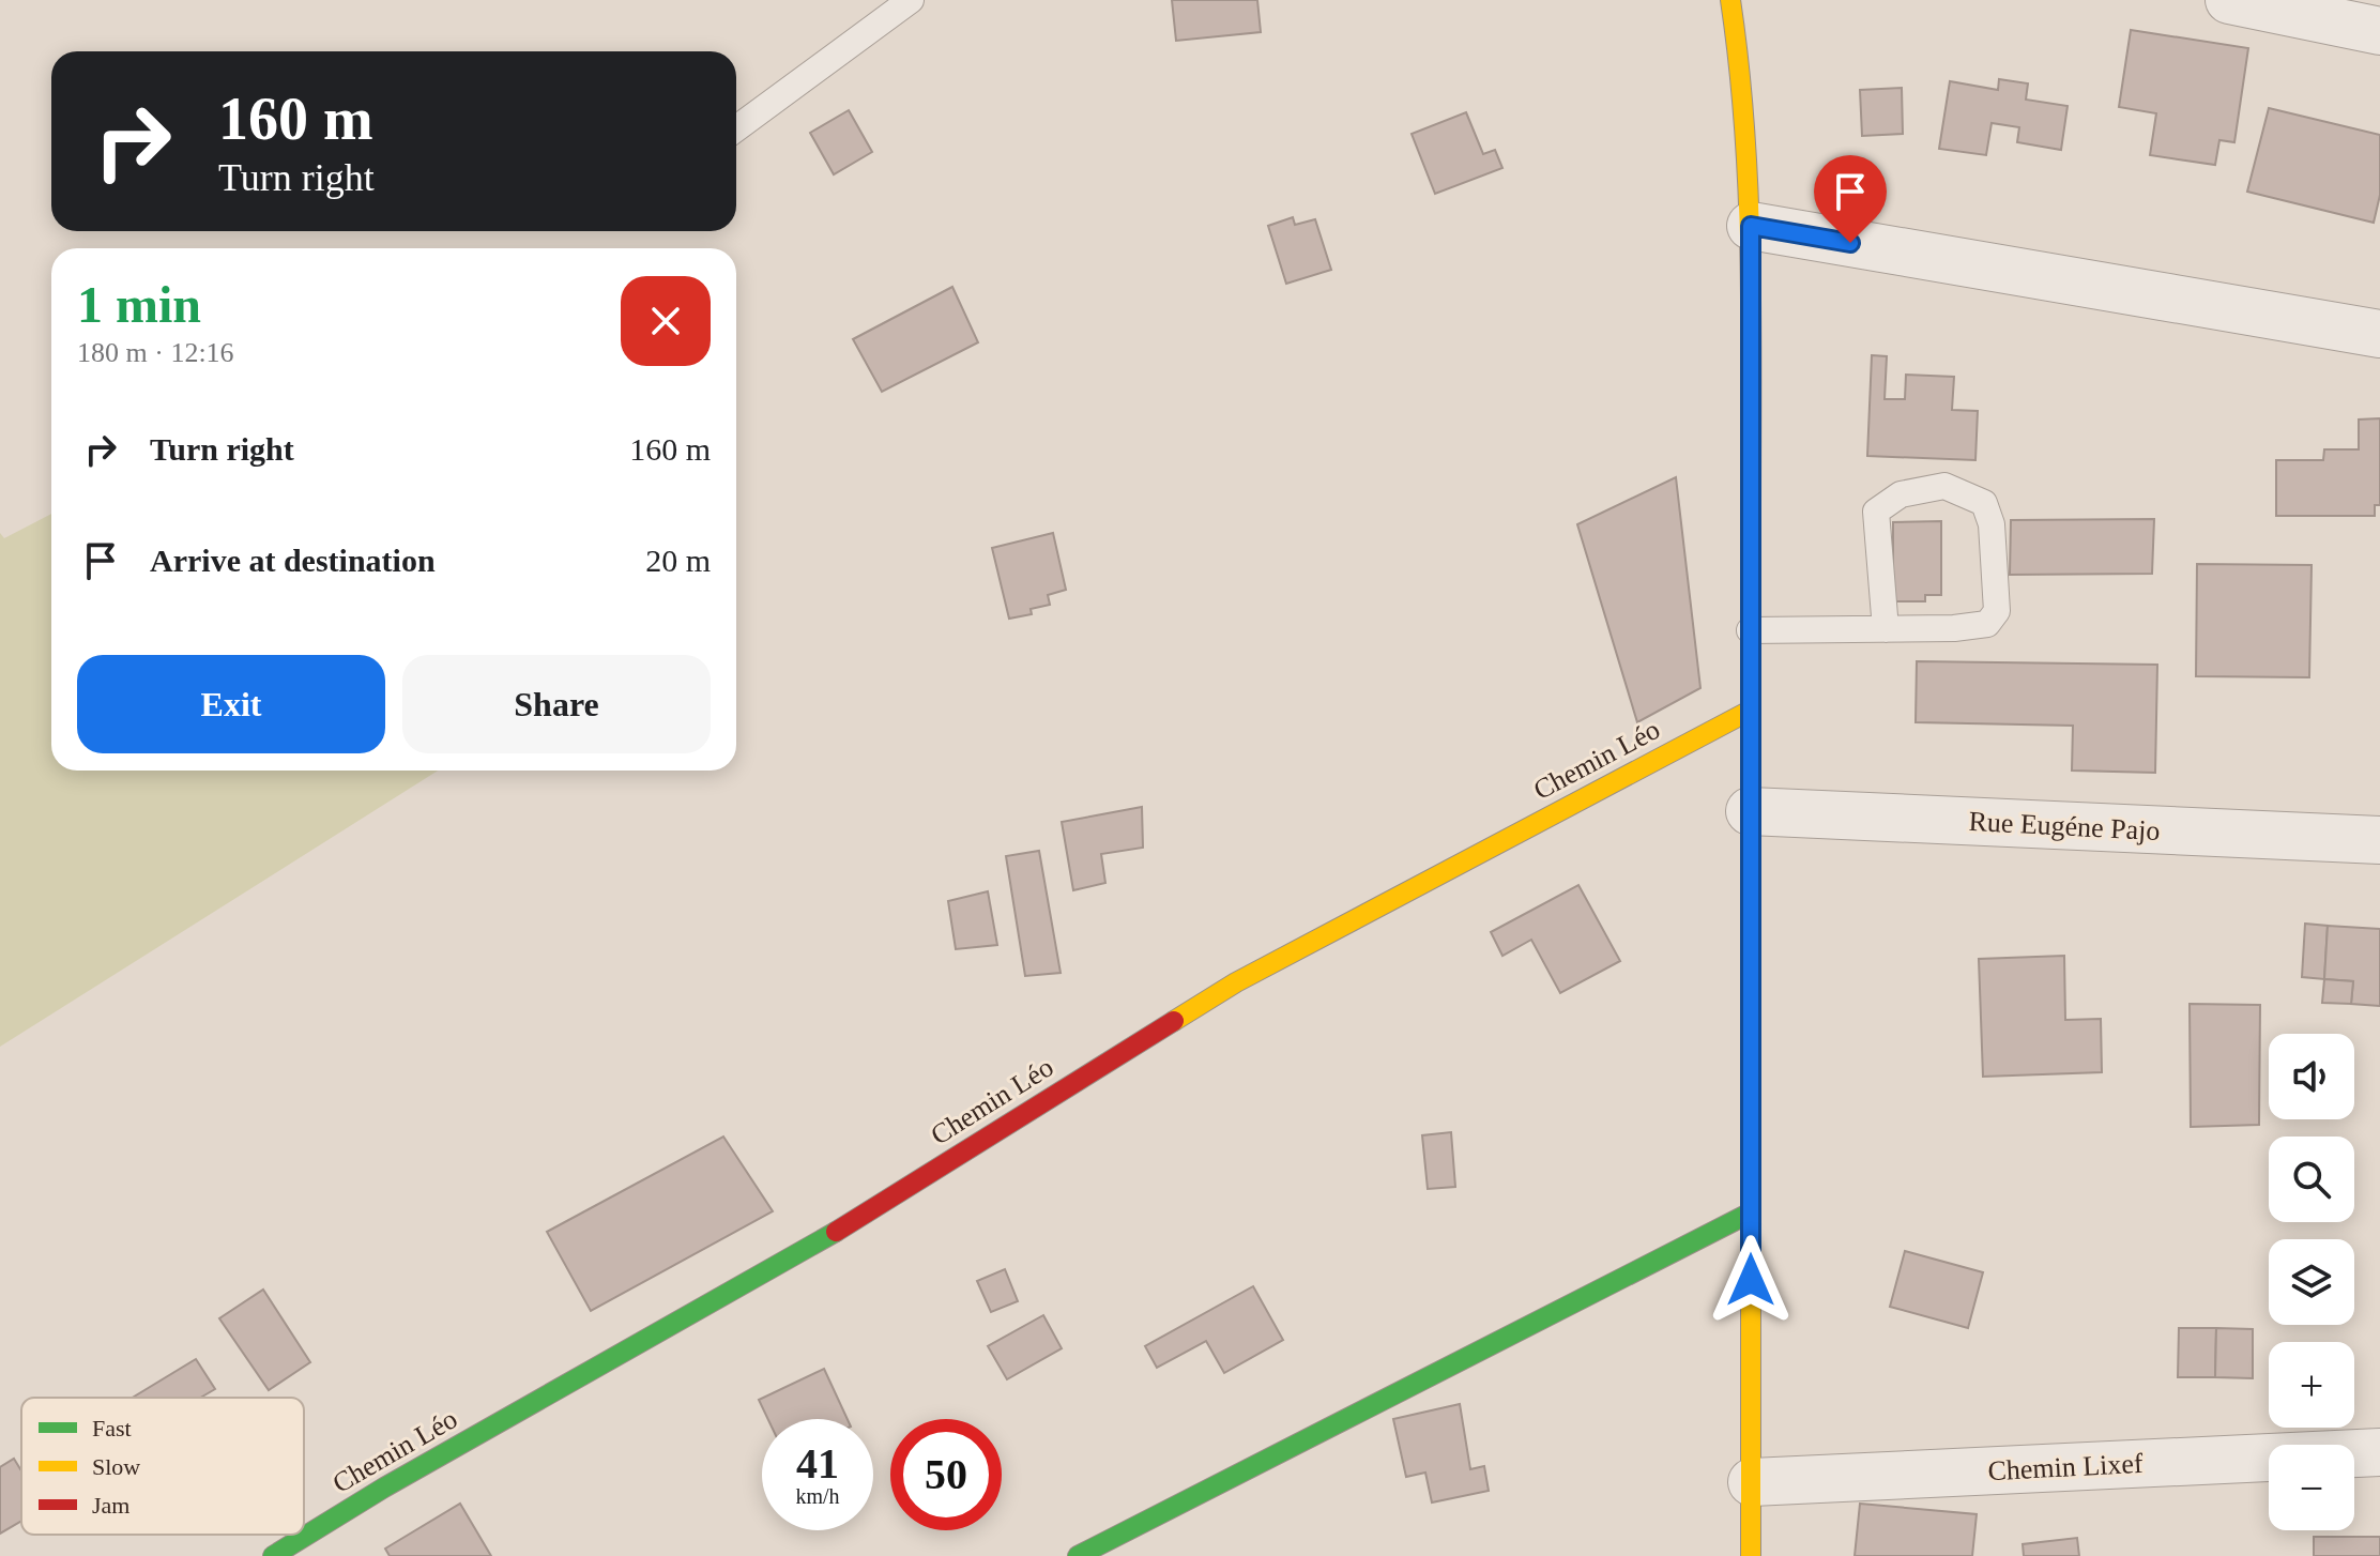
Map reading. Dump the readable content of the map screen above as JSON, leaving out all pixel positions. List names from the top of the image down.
{
  "streets": {
    "street": ["Chemin Léo", "Rue Eugéne Pajo", "Chemin Lixef"]
  },
  "legend": ["Fast", "Slow", "Jam"],
  "page": {
    "turn": ["160 m", "Turn right"],
    "heading": ["1 min", "180 m · 12:16"],
    "list": [
      {
        "name": "Turn right",
        "value": "160 m"
      },
      {
        "name": "Arrive at destination",
        "value": "20 m"
      }
    ],
    "buttons": ["Exit", "Share"],
    "map_buttons": ["+", "−"],
    "speed": "41 km/h",
    "limit": "50"
  }
}
